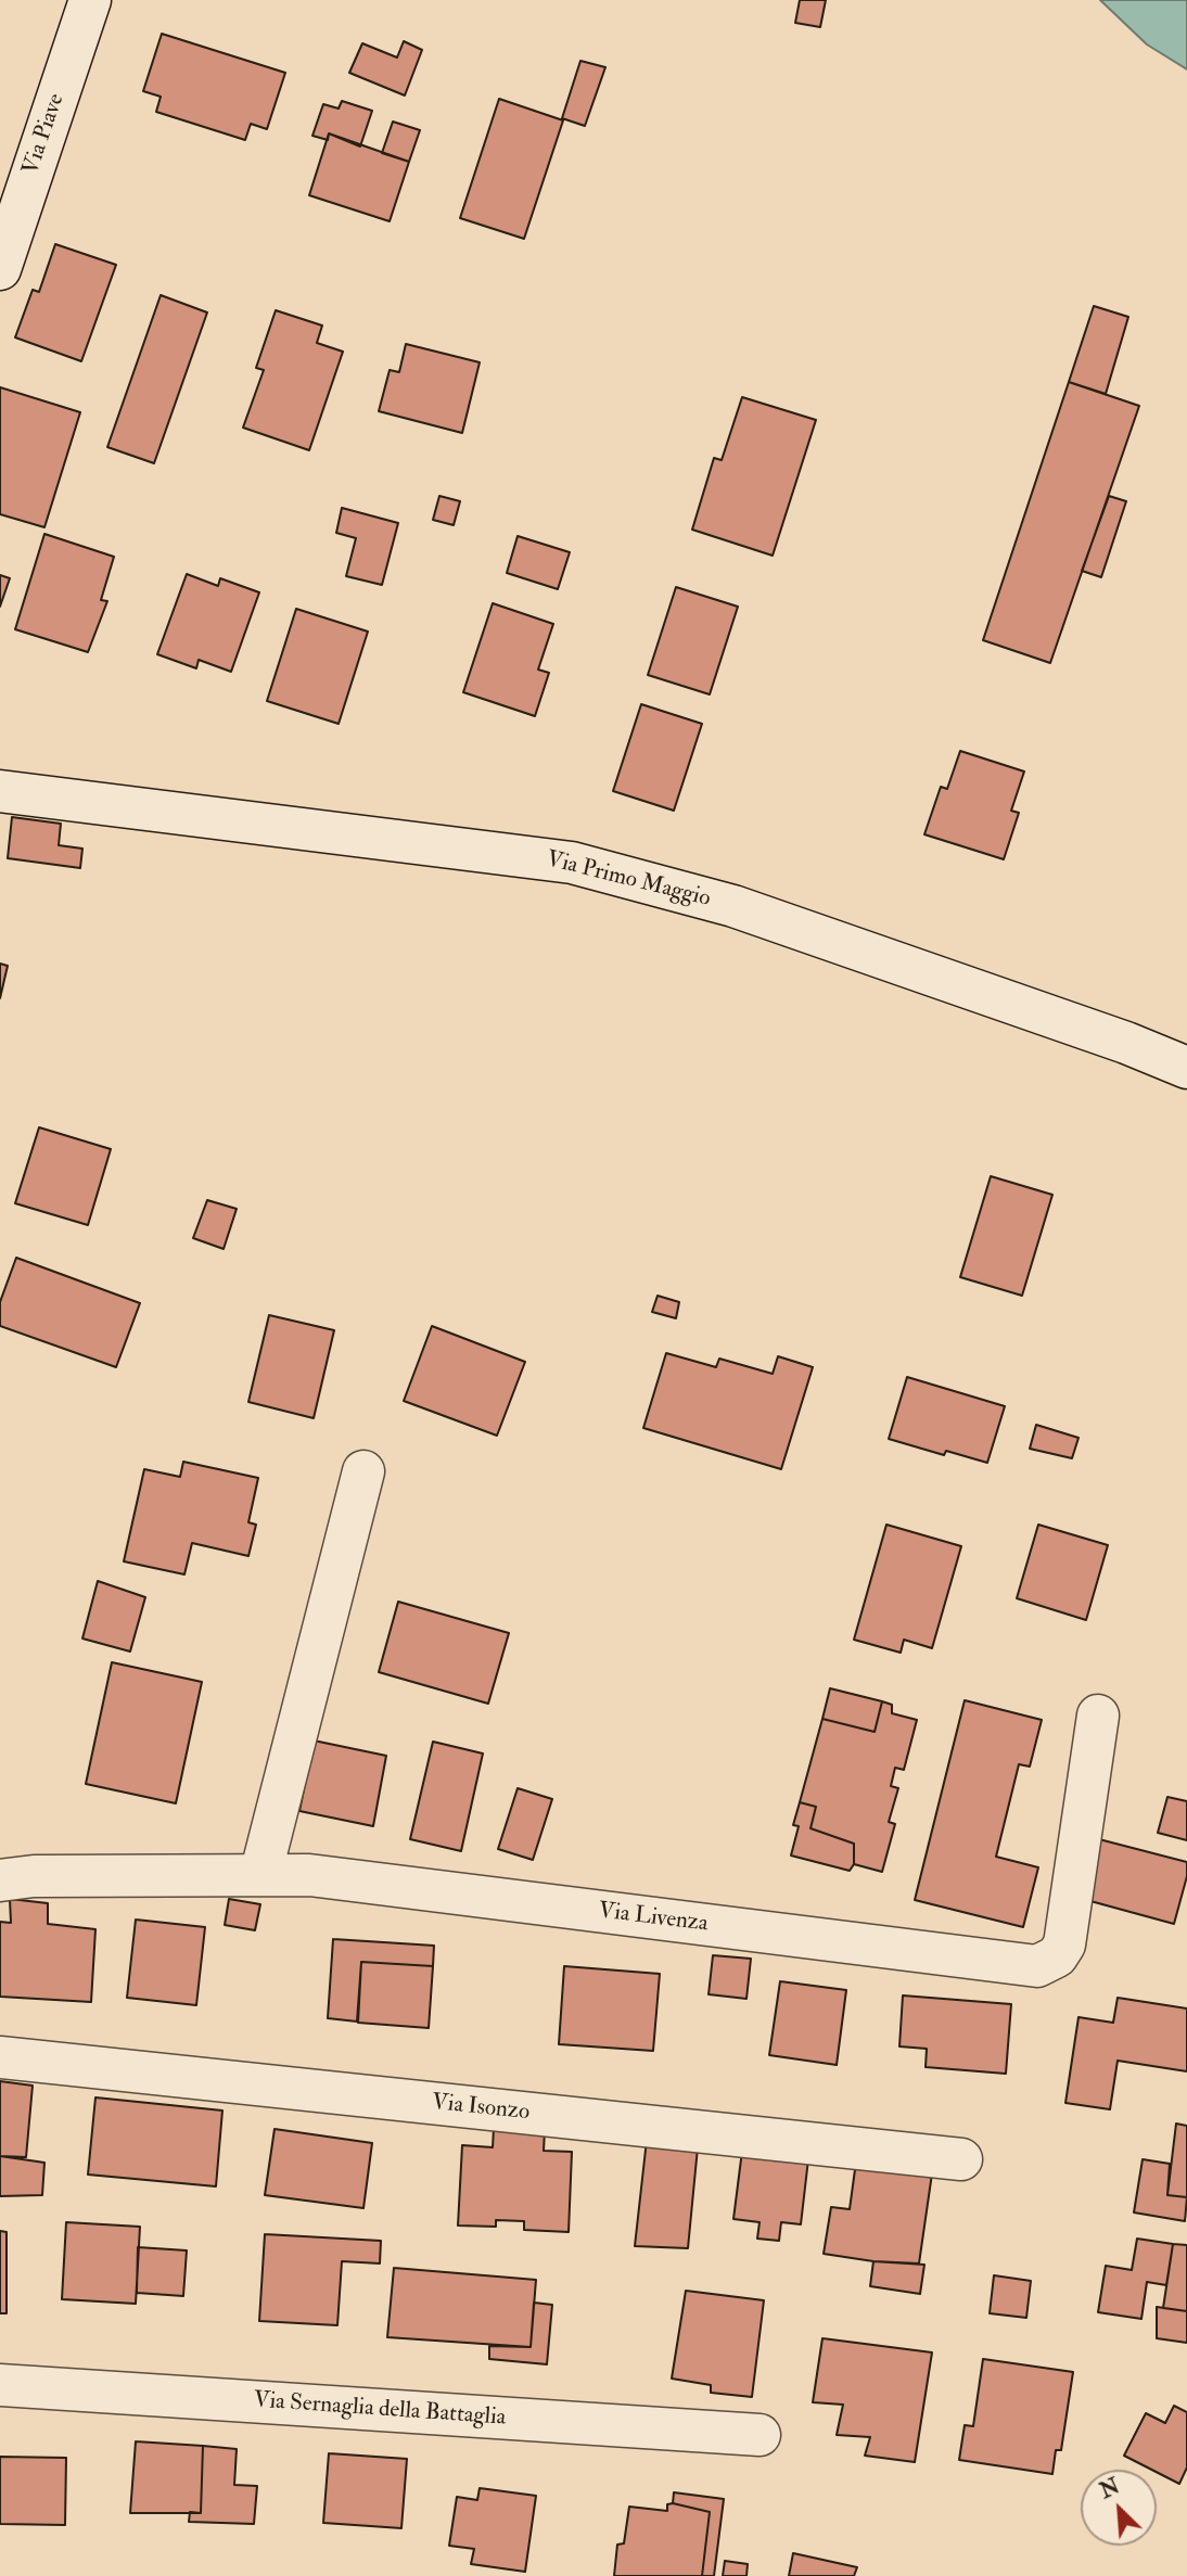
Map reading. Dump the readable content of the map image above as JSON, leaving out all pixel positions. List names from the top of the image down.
{
  "streets": {
    "street": [
      "Via Piave",
      "Via Primo Maggio",
      "Via Livenza",
      "Via Isonzo",
      "Via Sernaglia della Battaglia"
    ]
  },
  "north": "top left"
}
